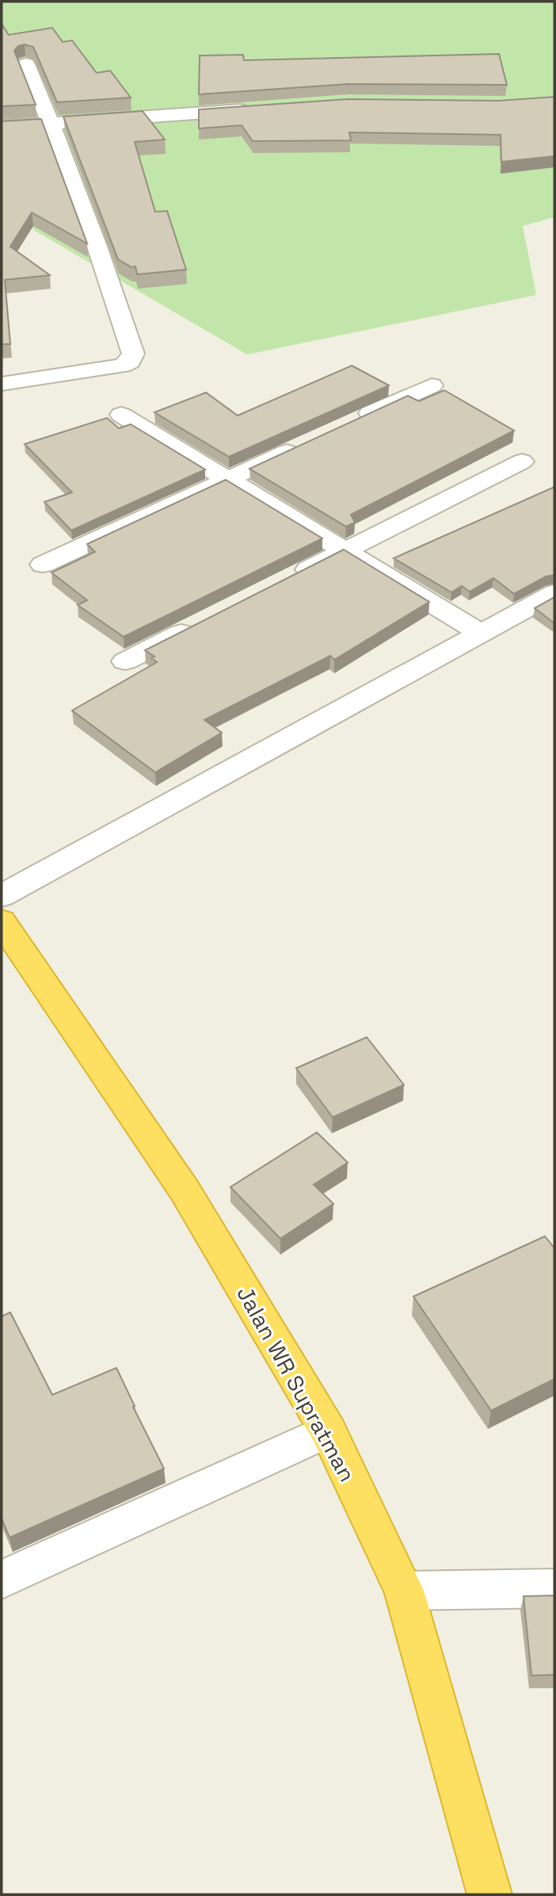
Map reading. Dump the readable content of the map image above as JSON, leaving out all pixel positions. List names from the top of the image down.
{
  "streets": {
    "highway": ["Jalan WR Supratman"]
  }
}
